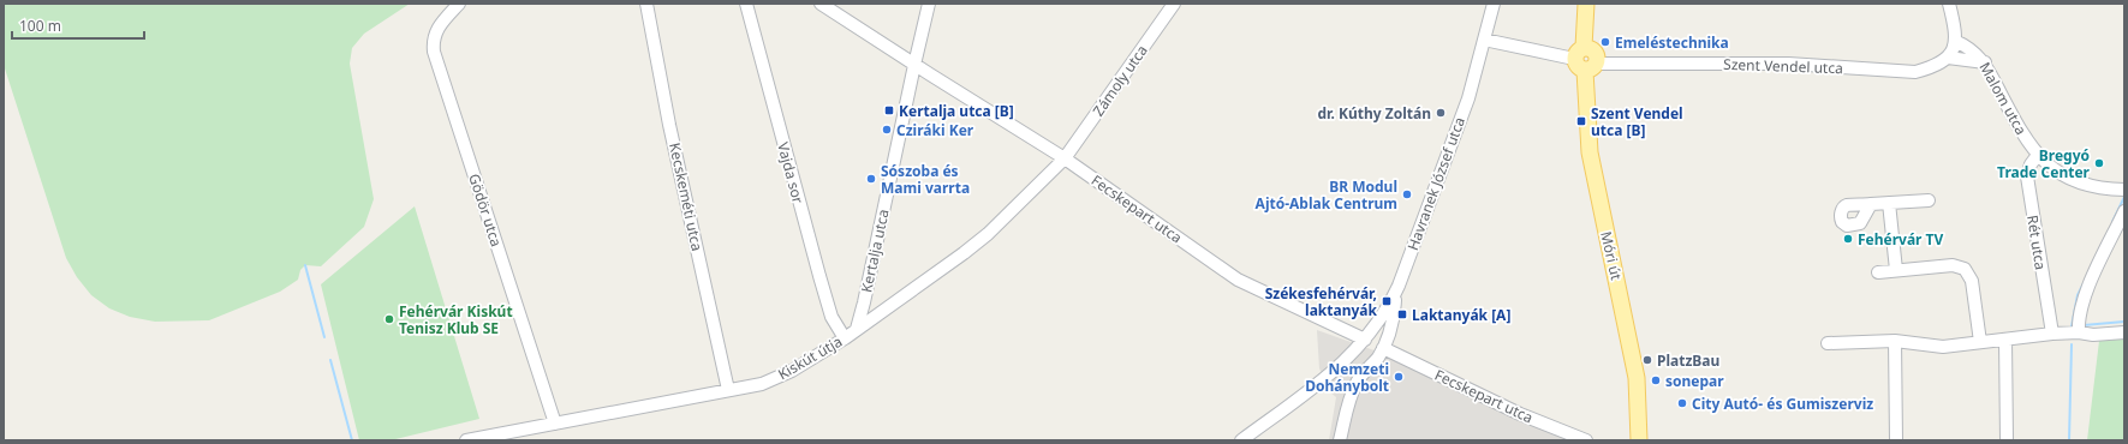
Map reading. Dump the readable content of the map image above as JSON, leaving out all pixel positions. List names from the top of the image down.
{
  "streets": {
    "main road": ["Móri út"],
    "street": [
      "Szent Vendel utca",
      "Zámoly utca",
      "Malom utca",
      "Vajda sor",
      "Havranek József utca",
      "Kecskeméti utca",
      "Fecskepart utca",
      "Gödör utca",
      "Rét utca",
      "Kertalja utca",
      "Kiskút útja"
    ]
  },
  "crossings": [
    ["Szent Vendel utca", "Móri út"],
    ["Zámoly utca", "Fecskepart utca"],
    ["Zámoly utca", "Kiskút útja"],
    ["Malom utca", "Rét utca"],
    ["Vajda sor", "Kiskút útja"],
    ["Havranek József utca", "Fecskepart utca"],
    ["Kecskeméti utca", "Kiskút útja"],
    ["Fecskepart utca", "Kertalja utca"],
    ["Fecskepart utca", "Kiskút útja"],
    ["Gödör utca", "Kiskút útja"],
    ["Kertalja utca", "Kiskút útja"]
  ],
  "places": {
    "other": [
      "Emeléstechnika",
      "dr. Kúthy Zoltán",
      "Cziráki Ker",
      "Bregyó Trade Center",
      "Sószoba és Mami varrta",
      "BR Modul Ajtó-Ablak Centrum",
      "Fehérvár TV",
      "Fehérvár Kiskút Tenisz Klub SE",
      "PlatzBau",
      "Nemzeti Dohánybolt",
      "sonepar",
      "City Autó- és Gumiszerviz"
    ],
    "transit": [
      "Kertalja utca [B]",
      "Szent Vendel utca [B]",
      "Székesfehérvár, laktanyák",
      "Laktanyák [A]"
    ]
  },
  "scale_bar": "100 m"
}
